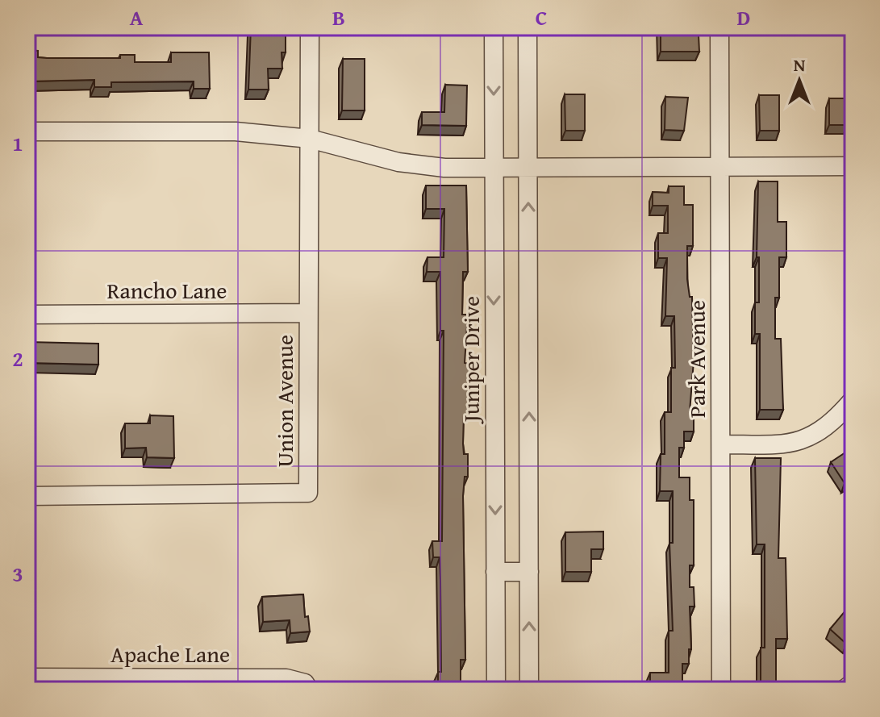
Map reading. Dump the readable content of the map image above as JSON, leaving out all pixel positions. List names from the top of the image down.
{
  "streets": {
    "street": [
      "Rancho Lane",
      "Juniper Drive",
      "Park Avenue",
      "Union Avenue",
      "Apache Lane"
    ]
  },
  "crossings": [
    ["Rancho Lane", "Union Avenue"]
  ],
  "north": "top",
  "grid": {
    "columns": [
      "A",
      "B",
      "C",
      "D"
    ],
    "rows": ["1", "2", "3"]
  }
}
